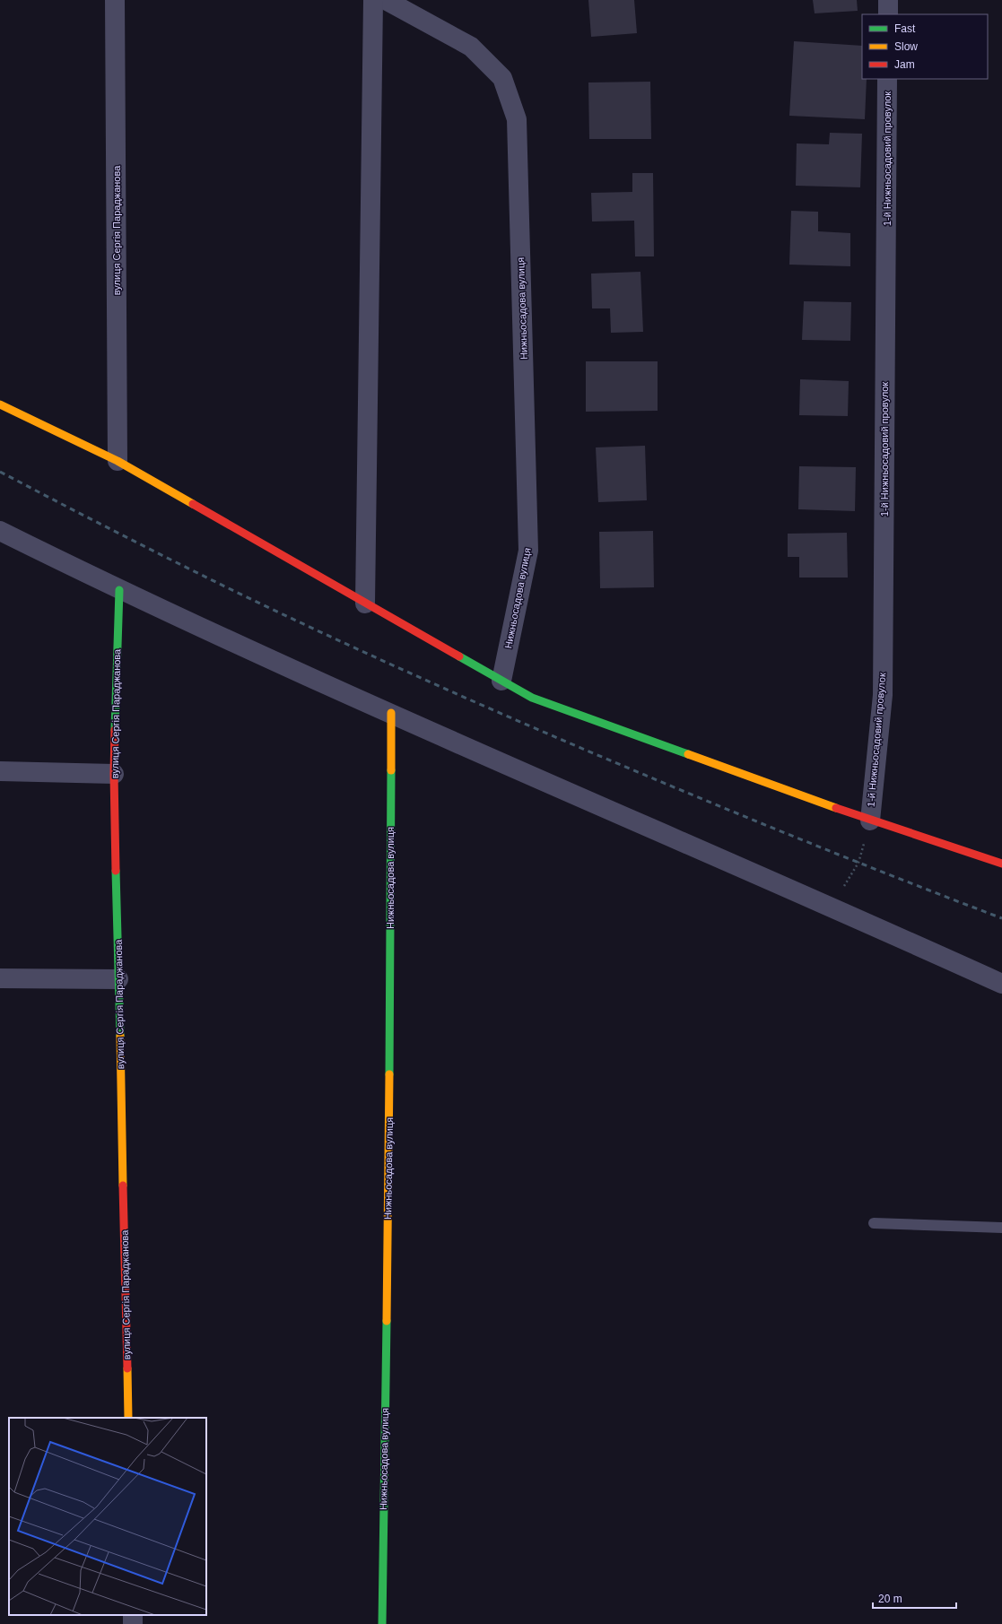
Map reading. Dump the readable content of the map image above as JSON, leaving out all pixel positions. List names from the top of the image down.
{
  "streets": {
    "street": ["1-й Нижньосадовий провулок", "вулиця Сергія Параджанова", "Нижньосадова вулиця"]
  },
  "legend": ["Fast", "Slow", "Jam"],
  "scale_bar": "20 m"
}
